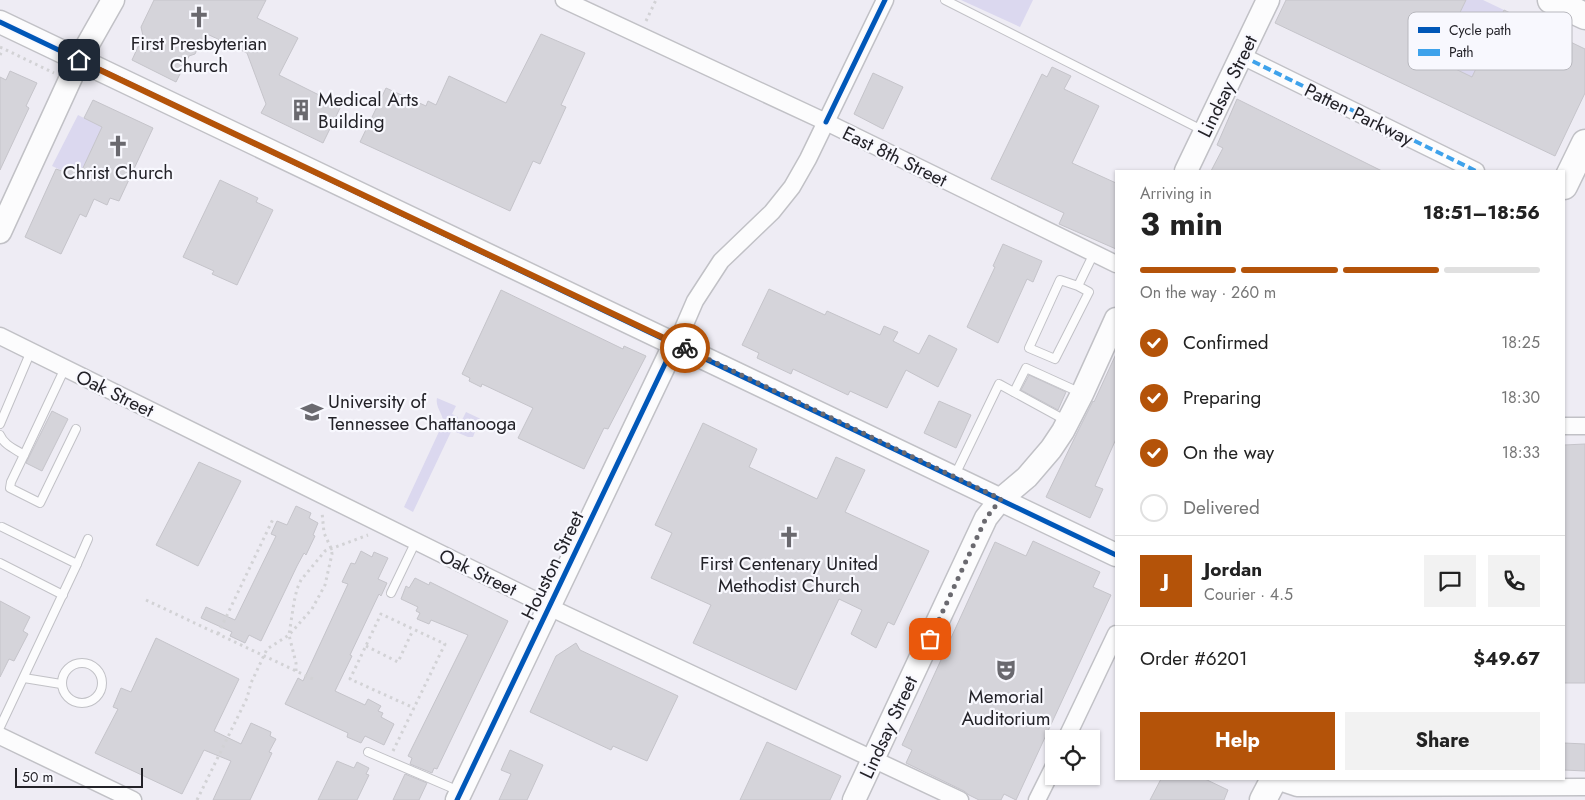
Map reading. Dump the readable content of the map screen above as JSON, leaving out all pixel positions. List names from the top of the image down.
{
  "streets": {
    "street": [
      "Lindsay Street",
      "Patten Parkway",
      "East 8th Street",
      "Oak Street",
      "Houston Street"
    ]
  },
  "crossings": [
    ["Lindsay Street", "Patten Parkway"],
    ["Lindsay Street", "Oak Street"],
    ["East 8th Street", "Houston Street"],
    ["Oak Street", "Houston Street"]
  ],
  "places": {
    "church": ["First Presbyterian Church", "Christ Church", "First Centenary United Methodist Church"],
    "building": ["Medical Arts Building"],
    "school or university": ["University of Tennessee Chattanooga"],
    "theatre": ["Memorial Auditorium"]
  },
  "legend": ["Cycle path", "Path"],
  "scale_bar": "50 m",
  "page": {
    "heading": ["3 min", "Arriving in", "18:51–18:56"],
    "panel": [
      "Jordan",
      "Courier · 4.5",
      "Order #6201",
      "$49.67"
    ],
    "bar": "On the way · 260 m",
    "list": [
      ["Confirmed", "18:25"],
      ["Preparing", "18:30"],
      ["On the way", "18:33"],
      "Delivered"
    ],
    "round": "J",
    "buttons": ["Help", "Share"],
    "scale": "50 m"
  }
}
